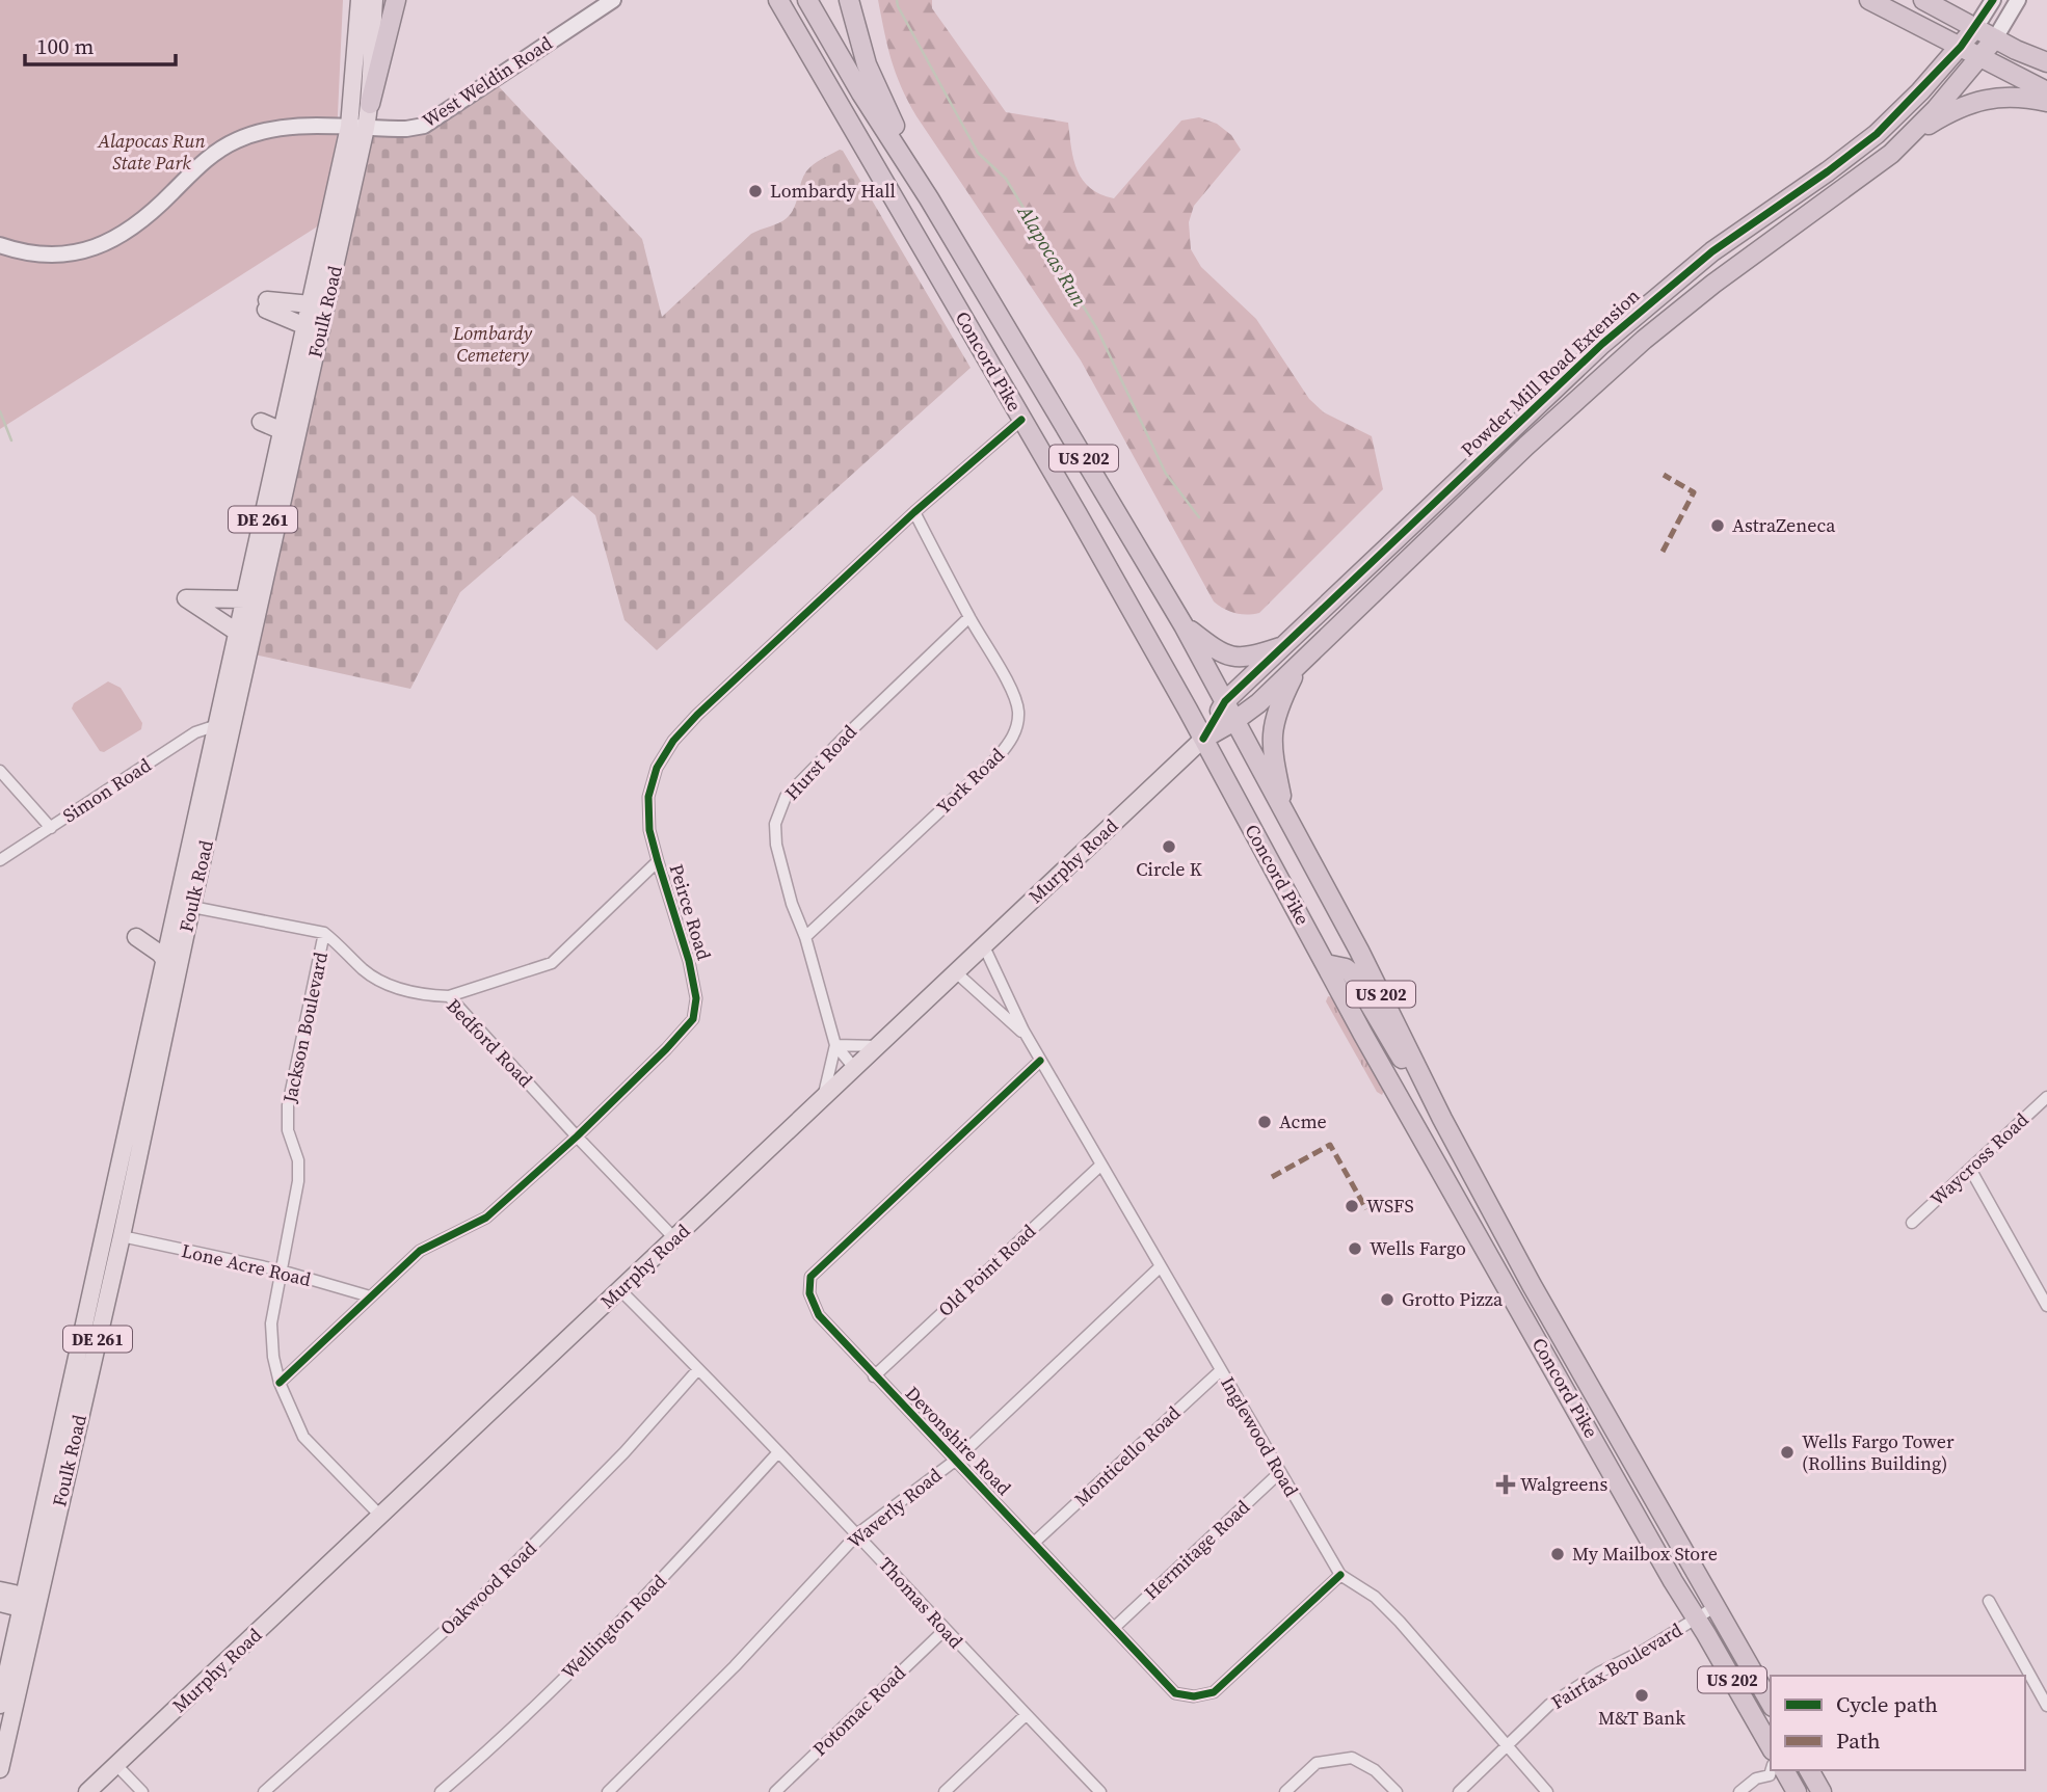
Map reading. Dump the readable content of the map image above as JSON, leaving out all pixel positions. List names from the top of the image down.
{
  "streets": {
    "highway": ["Concord Pike", "Powder Mill Road Extension", "US 202"],
    "main road": ["Foulk Road", "DE 261", "Murphy Road"],
    "street": [
      "West Weldin Road",
      "Hurst Road",
      "York Road",
      "Simon Road",
      "Peirce Road",
      "Jackson Boulevard",
      "Bedford Road",
      "Waycross Road",
      "Lone Acre Road",
      "Old Point Road",
      "Inglewood Road",
      "Devonshire Road",
      "Monticello Road",
      "Waverly Road",
      "Hermitage Road",
      "Oakwood Road",
      "Thomas Road",
      "Wellington Road",
      "Fairfax Boulevard",
      "Potomac Road"
    ]
  },
  "crossings": [
    ["West Weldin Road", "Foulk Road"],
    ["Foulk Road", "Simon Road"],
    ["Foulk Road", "Lone Acre Road"],
    ["Concord Pike", "Powder Mill Road Extension"],
    ["Concord Pike", "Murphy Road"],
    ["Concord Pike", "Peirce Road"],
    ["Concord Pike", "Fairfax Boulevard"],
    ["Powder Mill Road Extension", "Murphy Road"],
    ["Hurst Road", "York Road"],
    ["Hurst Road", "Murphy Road"],
    ["York Road", "Peirce Road"],
    ["Murphy Road", "Jackson Boulevard"],
    ["Murphy Road", "Bedford Road"],
    ["Murphy Road", "Inglewood Road"],
    ["Murphy Road", "Thomas Road"],
    ["Peirce Road", "Jackson Boulevard"],
    ["Peirce Road", "Bedford Road"],
    ["Peirce Road", "Lone Acre Road"],
    ["Jackson Boulevard", "Bedford Road"],
    ["Jackson Boulevard", "Lone Acre Road"],
    ["Old Point Road", "Inglewood Road"],
    ["Old Point Road", "Devonshire Road"],
    ["Inglewood Road", "Devonshire Road"],
    ["Inglewood Road", "Monticello Road"],
    ["Inglewood Road", "Waverly Road"],
    ["Inglewood Road", "Hermitage Road"],
    ["Inglewood Road", "Fairfax Boulevard"],
    ["Devonshire Road", "Monticello Road"],
    ["Devonshire Road", "Waverly Road"],
    ["Devonshire Road", "Hermitage Road"],
    ["Waverly Road", "Thomas Road"],
    ["Oakwood Road", "Thomas Road"],
    ["Thomas Road", "Wellington Road"],
    ["Thomas Road", "Potomac Road"]
  ],
  "water": ["Alapocas Run"],
  "parks": ["Alapocas Run State Park", "Lombardy Cemetery"],
  "places": {
    "other": [
      "Lombardy Hall",
      "AstraZeneca",
      "Circle K",
      "Acme",
      "WSFS",
      "Wells Fargo",
      "Grotto Pizza",
      "Wells Fargo Tower (Rollins Building)",
      "My Mailbox Store",
      "M&T Bank"
    ],
    "health": ["Walgreens"]
  },
  "legend": ["Cycle path", "Path"],
  "scale_bar": "100 m"
}
